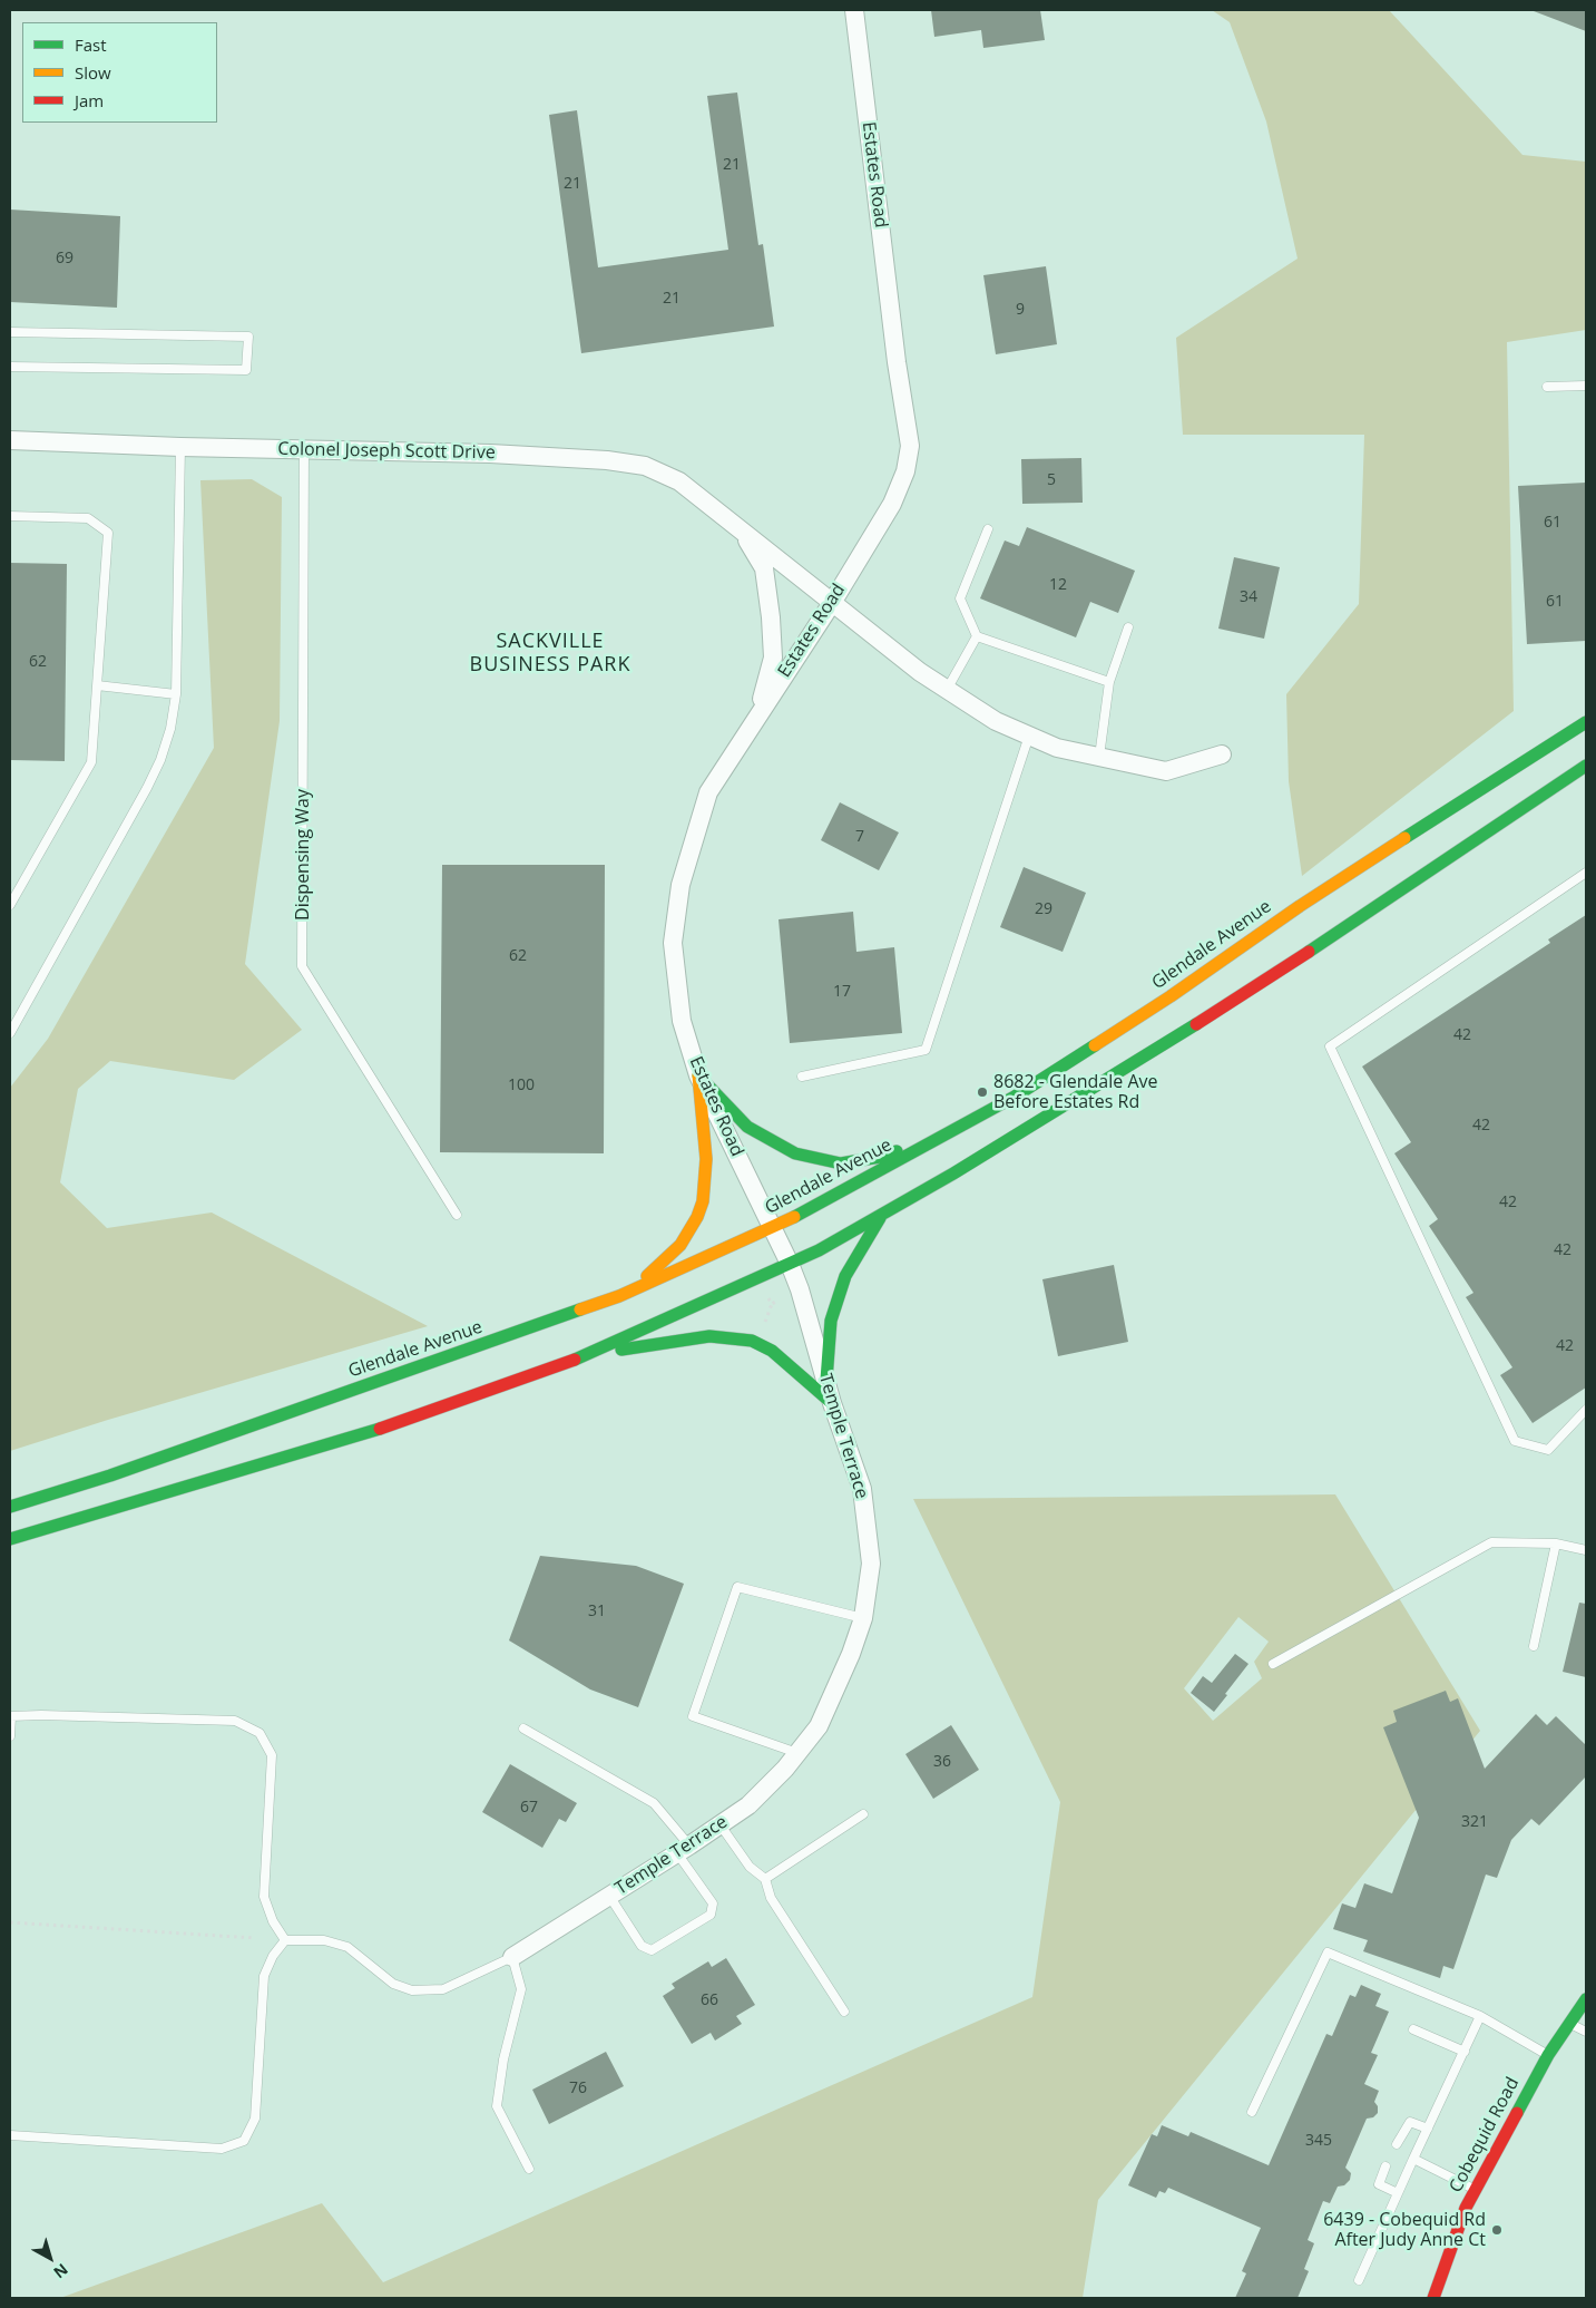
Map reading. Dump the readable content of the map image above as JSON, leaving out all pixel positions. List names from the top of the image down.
{
  "streets": {
    "main road": ["Glendale Avenue", "Cobequid Road"],
    "street": ["Estates Road", "Colonel Joseph Scott Drive", "Temple Terrace"],
    "lane": ["Dispensing Way"]
  },
  "crossings": [
    ["Estates Road", "Colonel Joseph Scott Drive"],
    ["Estates Road", "Glendale Avenue"],
    ["Estates Road", "Temple Terrace"],
    ["Colonel Joseph Scott Drive", "Dispensing Way"],
    ["Glendale Avenue", "Temple Terrace"]
  ],
  "districts": ["SACKVILLE BUSINESS PARK"],
  "places": ["8682 - Glendale Ave Before Estates Rd", "6439 - Cobequid Rd After Judy Anne Ct"],
  "house_numbers": [
    "21",
    "21",
    "69",
    "21",
    "9",
    "5",
    "61",
    "12",
    "34",
    "61",
    "62",
    "7",
    "29",
    "62",
    "17",
    "42",
    "100",
    "42",
    "42",
    "42",
    "42",
    "31",
    "36",
    "67",
    "321",
    "66",
    "76",
    "345"
  ],
  "legend": ["Fast", "Slow", "Jam"],
  "north": "bottom right"
}
